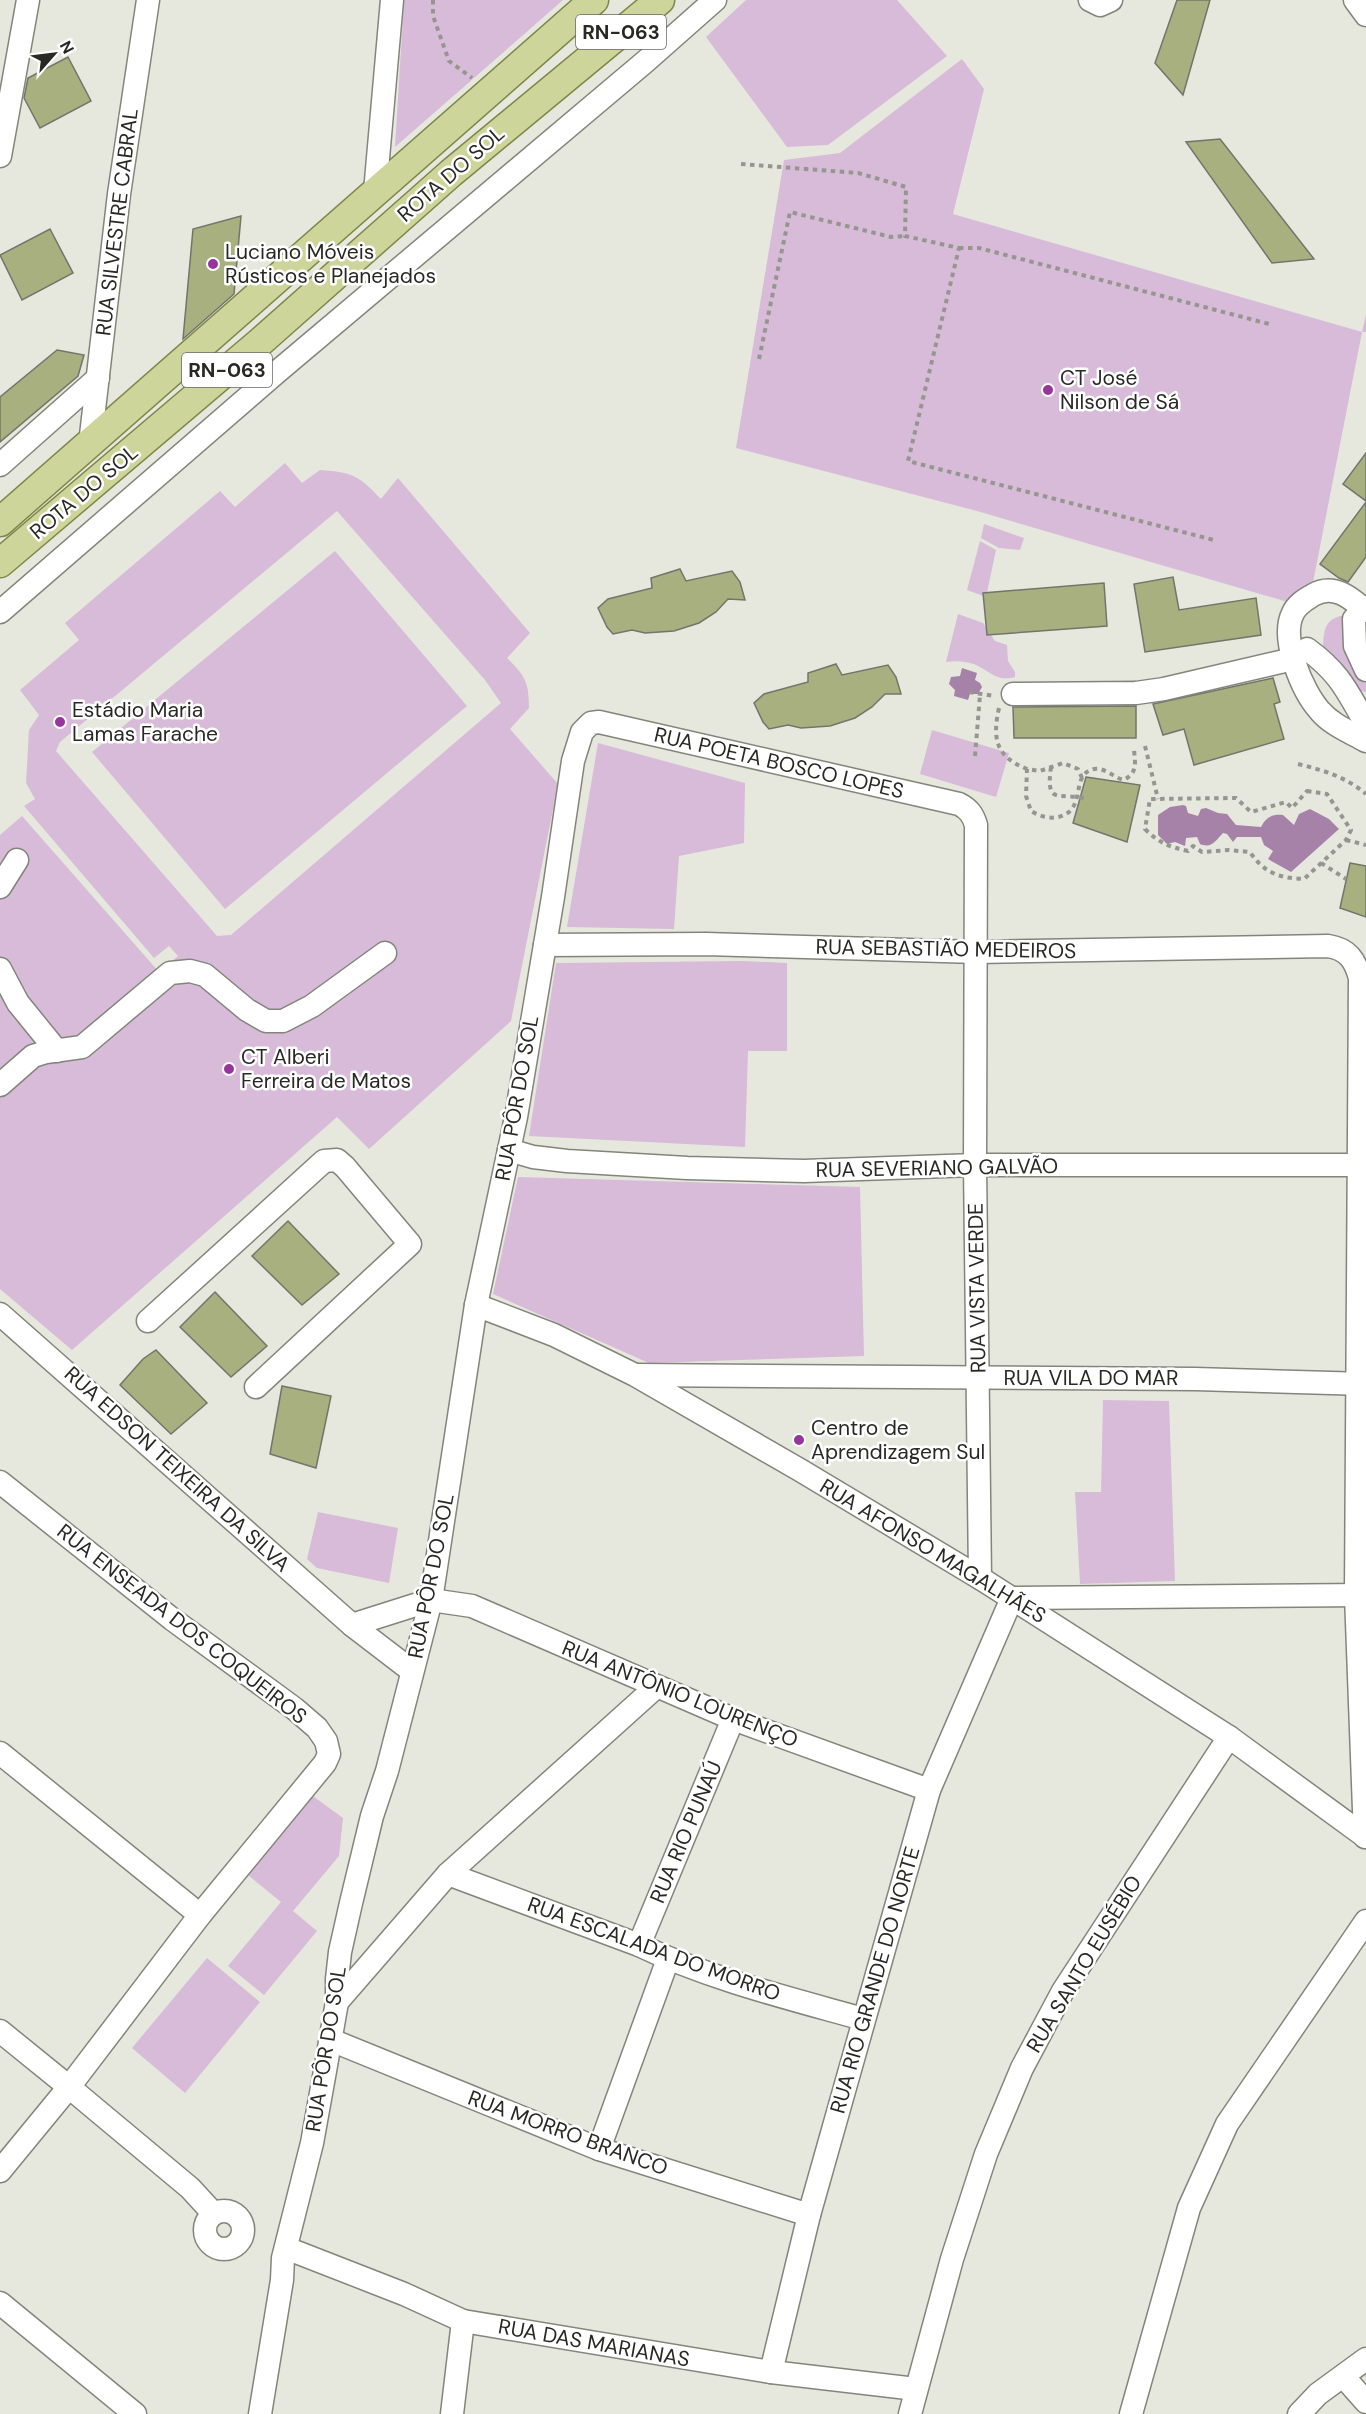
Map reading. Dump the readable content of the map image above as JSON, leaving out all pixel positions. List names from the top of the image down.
{
  "streets": {
    "main road": ["RN-063", "ROTA DO SOL"],
    "street": [
      "RUA SILVESTRE CABRAL",
      "RUA POETA BOSCO LOPES",
      "RUA SEBASTIÃO MEDEIROS",
      "RUA PÔR DO SOL",
      "RUA SEVERIANO GALVÃO",
      "RUA VISTA VERDE",
      "RUA VILA DO MAR",
      "RUA EDSON TEIXEIRA DA SILVA",
      "RUA AFONSO MAGALHÃES",
      "RUA ENSEADA DOS COQUEIROS",
      "RUA ANTÔNIO LOURENÇO",
      "RUA RIO PUNAÚ",
      "RUA ESCALADA DO MORRO",
      "RUA SANTO EUSÉBIO",
      "RUA RIO GRANDE DO NORTE",
      "RUA MORRO BRANCO",
      "RUA DAS MARIANAS"
    ]
  },
  "crossings": [
    ["ROTA DO SOL", "RUA SILVESTRE CABRAL"],
    ["RUA POETA BOSCO LOPES", "RUA PÔR DO SOL"],
    ["RUA POETA BOSCO LOPES", "RUA VISTA VERDE"],
    ["RUA SEBASTIÃO MEDEIROS", "RUA PÔR DO SOL"],
    ["RUA SEBASTIÃO MEDEIROS", "RUA SEVERIANO GALVÃO"],
    ["RUA SEBASTIÃO MEDEIROS", "RUA VISTA VERDE"],
    ["RUA PÔR DO SOL", "RUA SEVERIANO GALVÃO"],
    ["RUA PÔR DO SOL", "RUA EDSON TEIXEIRA DA SILVA"],
    ["RUA PÔR DO SOL", "RUA AFONSO MAGALHÃES"],
    ["RUA PÔR DO SOL", "RUA ANTÔNIO LOURENÇO"],
    ["RUA PÔR DO SOL", "RUA MORRO BRANCO"],
    ["RUA PÔR DO SOL", "RUA DAS MARIANAS"],
    ["RUA SEVERIANO GALVÃO", "RUA VISTA VERDE"],
    ["RUA VISTA VERDE", "RUA VILA DO MAR"],
    ["RUA VISTA VERDE", "RUA AFONSO MAGALHÃES"],
    ["RUA VILA DO MAR", "RUA AFONSO MAGALHÃES"],
    ["RUA AFONSO MAGALHÃES", "RUA SANTO EUSÉBIO"],
    ["RUA AFONSO MAGALHÃES", "RUA RIO GRANDE DO NORTE"],
    ["RUA ANTÔNIO LOURENÇO", "RUA RIO PUNAÚ"],
    ["RUA ANTÔNIO LOURENÇO", "RUA RIO GRANDE DO NORTE"],
    ["RUA RIO PUNAÚ", "RUA ESCALADA DO MORRO"],
    ["RUA ESCALADA DO MORRO", "RUA RIO GRANDE DO NORTE"],
    ["RUA SANTO EUSÉBIO", "RUA DAS MARIANAS"],
    ["RUA RIO GRANDE DO NORTE", "RUA MORRO BRANCO"],
    ["RUA RIO GRANDE DO NORTE", "RUA DAS MARIANAS"]
  ],
  "places": [
    "Luciano Móveis Rústicos e Planejados",
    "CT José Nilson de Sá",
    "Estádio Maria Lamas Farache",
    "CT Alberi Ferreira de Matos",
    "Centro de Aprendizagem Sul"
  ],
  "north": "top right"
}
